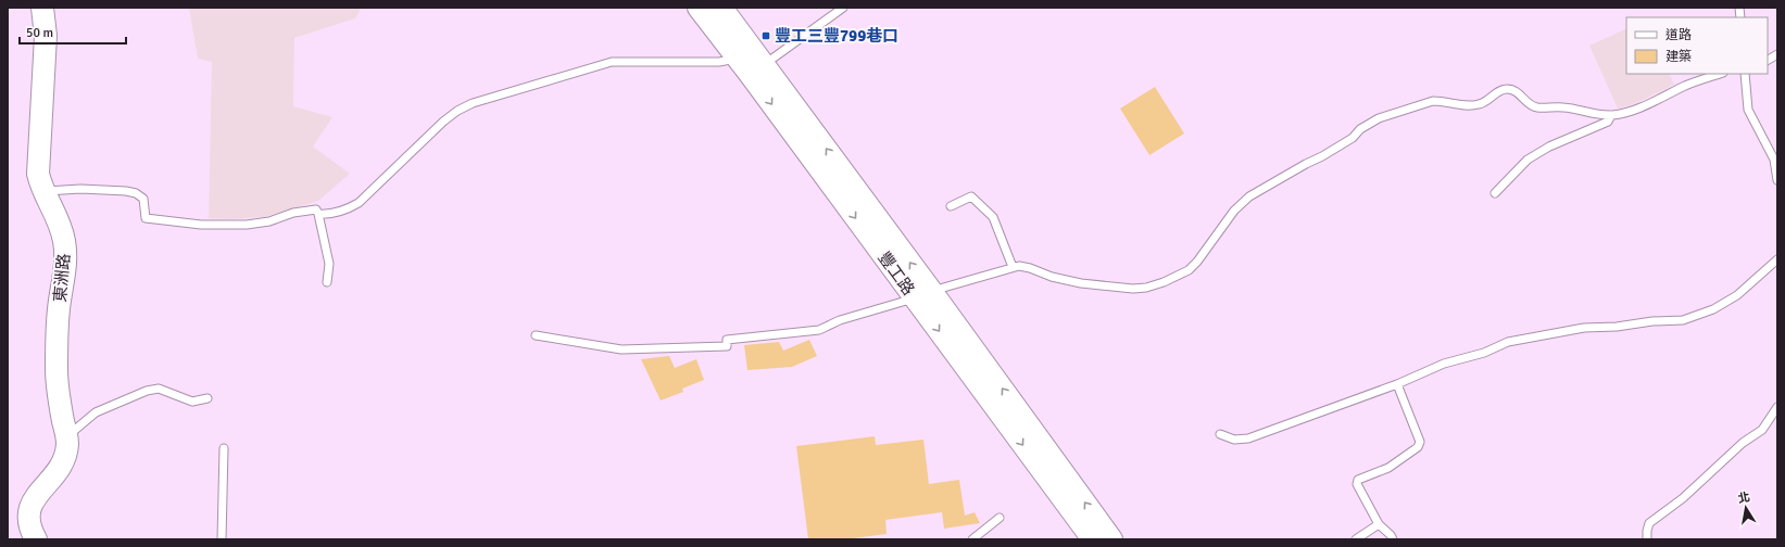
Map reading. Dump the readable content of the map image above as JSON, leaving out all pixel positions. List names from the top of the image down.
{
  "streets": {
    "street": ["豐工路", "東洲路"]
  },
  "places": {
    "transit": ["豐工三豐799巷口"]
  },
  "legend": ["道路", "建築"],
  "scale_bar": "50 m",
  "north": "top"
}
